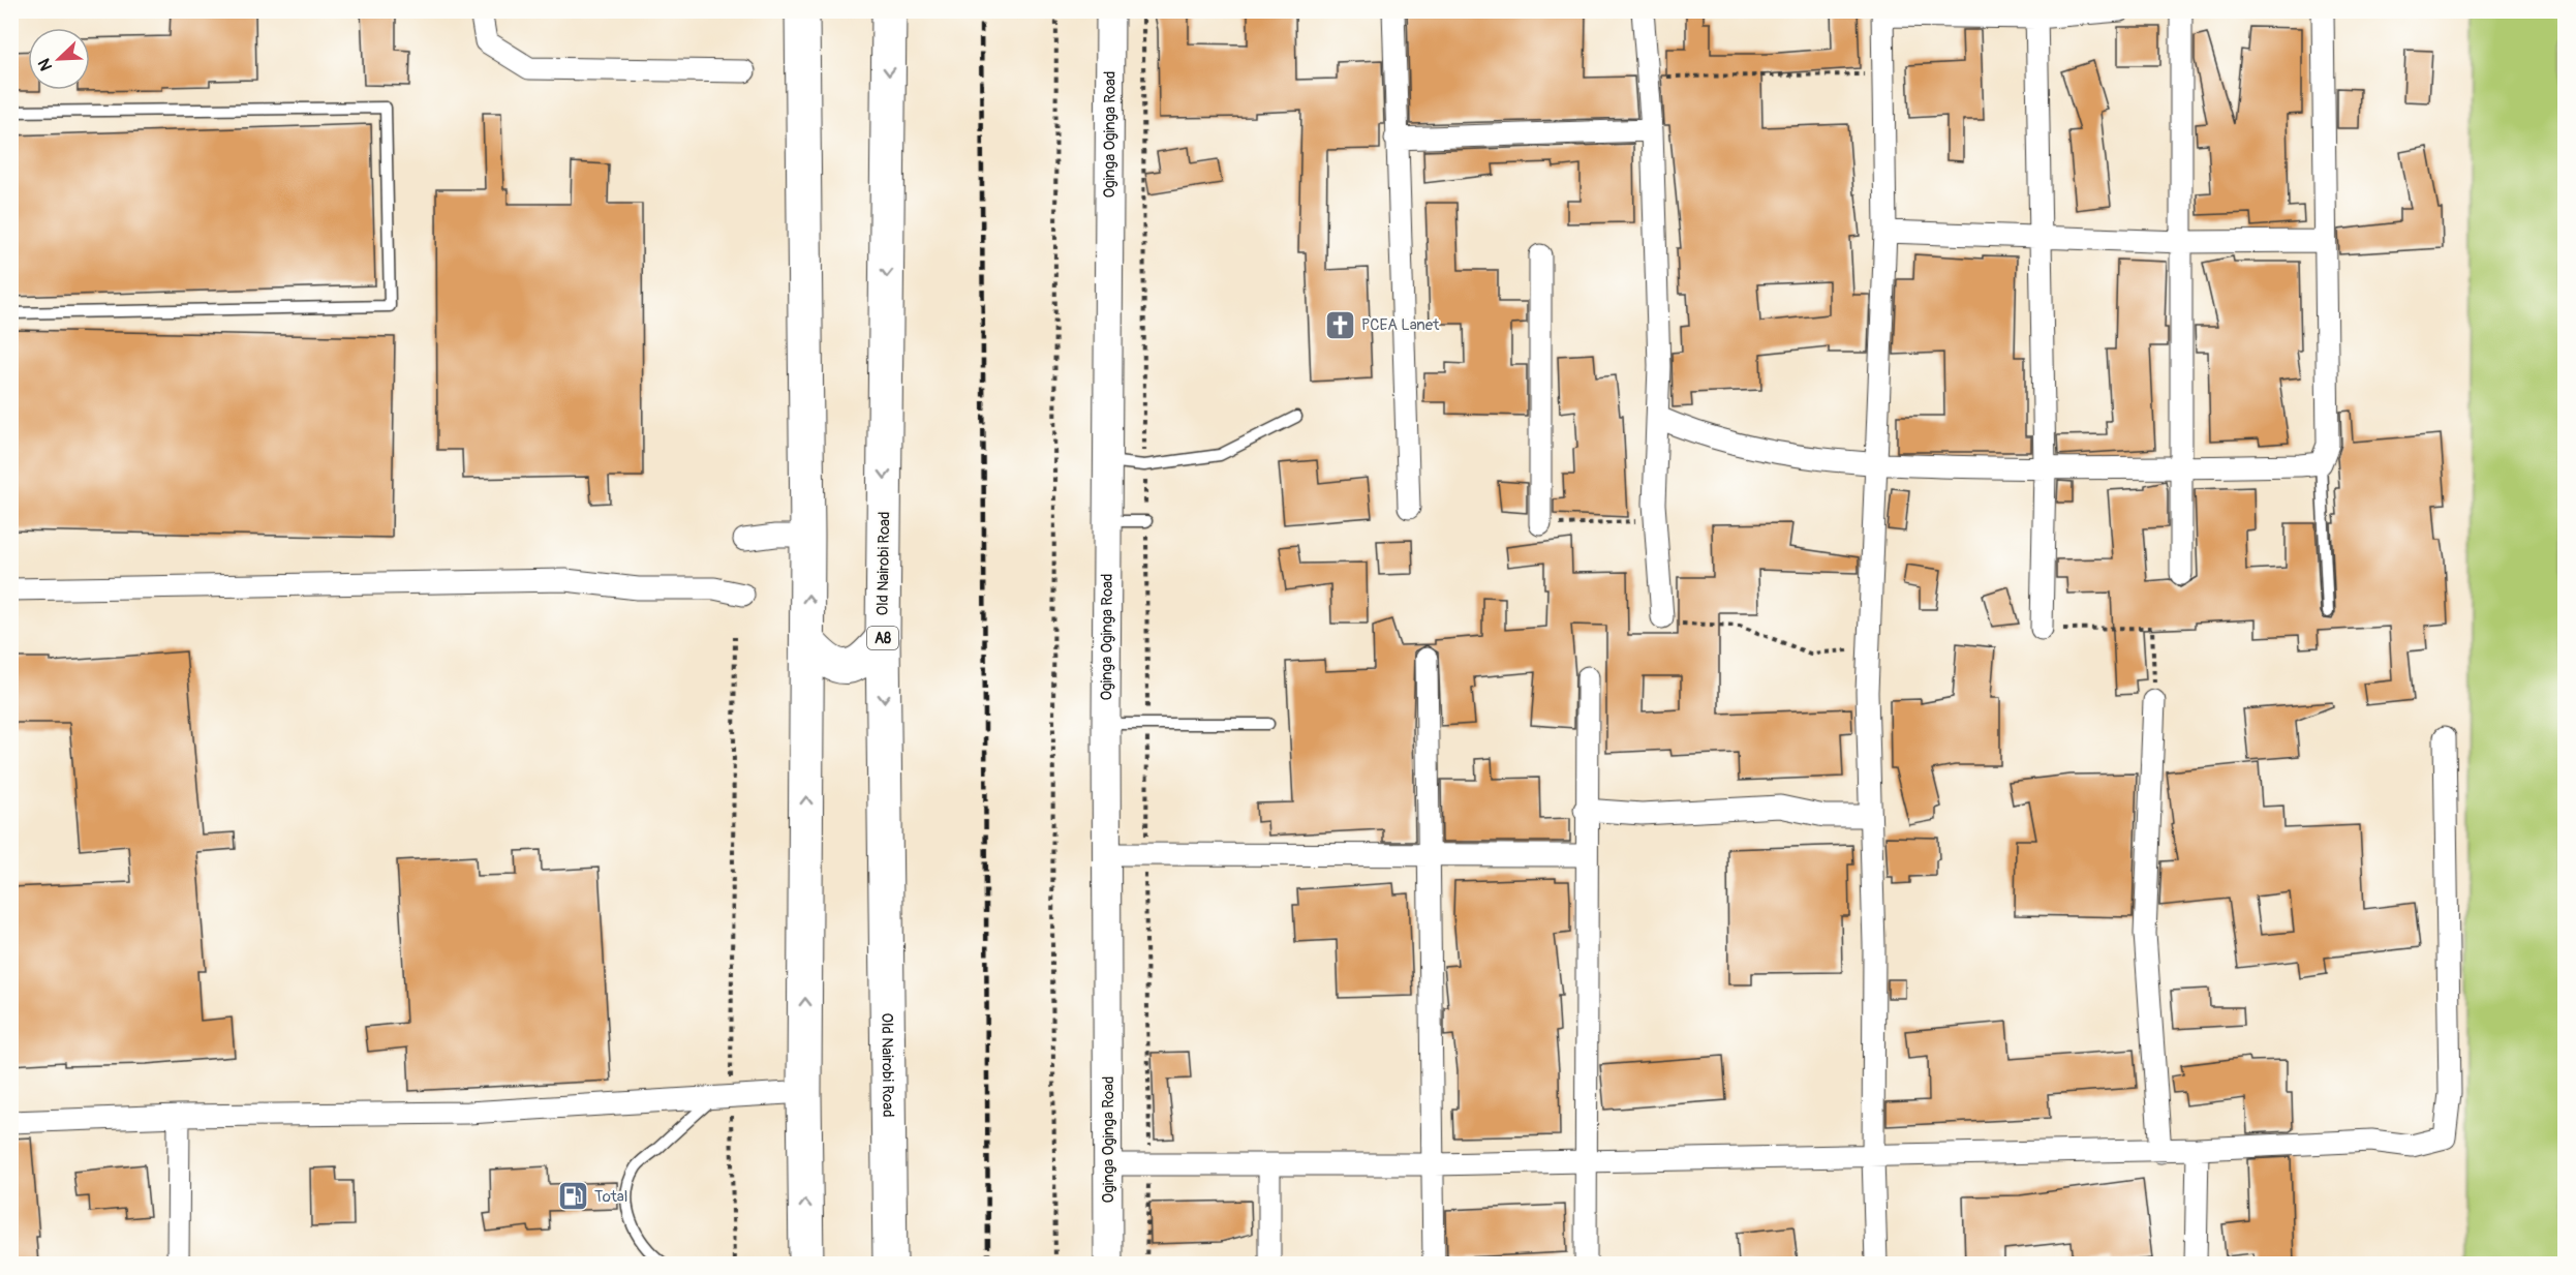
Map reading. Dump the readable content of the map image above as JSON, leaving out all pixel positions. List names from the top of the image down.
{
  "streets": {
    "highway": ["Old Nairobi Road", "A8"],
    "street": ["Oginga Oginga Road"]
  },
  "places": {
    "church": ["PCEA Lanet"],
    "fuel station": ["Total"]
  },
  "north": "bottom left"
}
